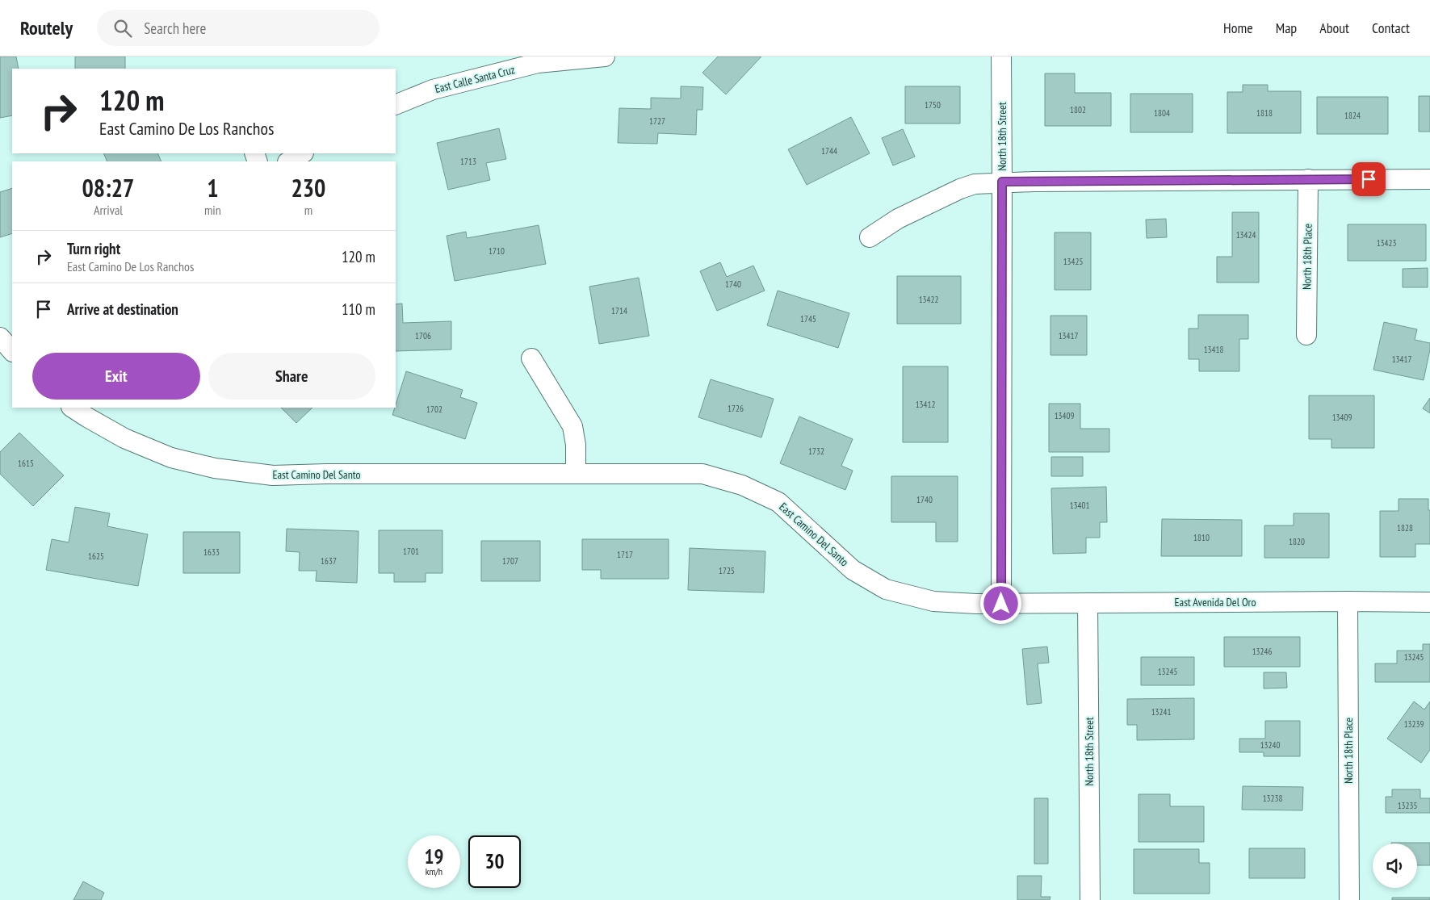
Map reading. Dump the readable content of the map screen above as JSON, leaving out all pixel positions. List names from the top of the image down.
{
  "streets": {
    "street": [
      "East Calle Santa Cruz",
      "North 18th Street",
      "North 18th Place",
      "East Camino Del Santo",
      "East Avenida Del Oro"
    ]
  },
  "crossings": [
    ["North 18th Street", "East Camino Del Santo"],
    ["North 18th Street", "East Avenida Del Oro"],
    ["North 18th Place", "East Avenida Del Oro"],
    ["East Camino Del Santo", "East Avenida Del Oro"]
  ],
  "house_numbers": [
    "1750",
    "1802",
    "1804",
    "1818",
    "1824",
    "1727",
    "1744",
    "1713",
    "13424",
    "13423",
    "1710",
    "13425",
    "1740",
    "13422",
    "1714",
    "1745",
    "1706",
    "13417",
    "13418",
    "13417",
    "13412",
    "1726",
    "1702",
    "13409",
    "13409",
    "1732",
    "1615",
    "1740",
    "13401",
    "1828",
    "1810",
    "1820",
    "1701",
    "1633",
    "1717",
    "1625",
    "1637",
    "1707",
    "1725",
    "13246",
    "13245",
    "13245",
    "13241",
    "13239",
    "13240",
    "13238",
    "13235"
  ],
  "page": {
    "header": "Routely",
    "search": "Search here",
    "nav": [
      "Home",
      "Map",
      "About",
      "Contact"
    ],
    "turn": ["120 m", "East Camino De Los Ranchos"],
    "eta": [
      "08:27",
      "Arrival",
      "1",
      "min",
      "230",
      "m"
    ],
    "list": [
      {
        "name": "Turn right",
        "note": "East Camino De Los Ranchos",
        "value": "120 m"
      },
      {
        "name": "Arrive at destination",
        "value": "110 m"
      }
    ],
    "buttons": ["Exit", "Share"],
    "speed": "19 km/h",
    "limit": "30"
  }
}
